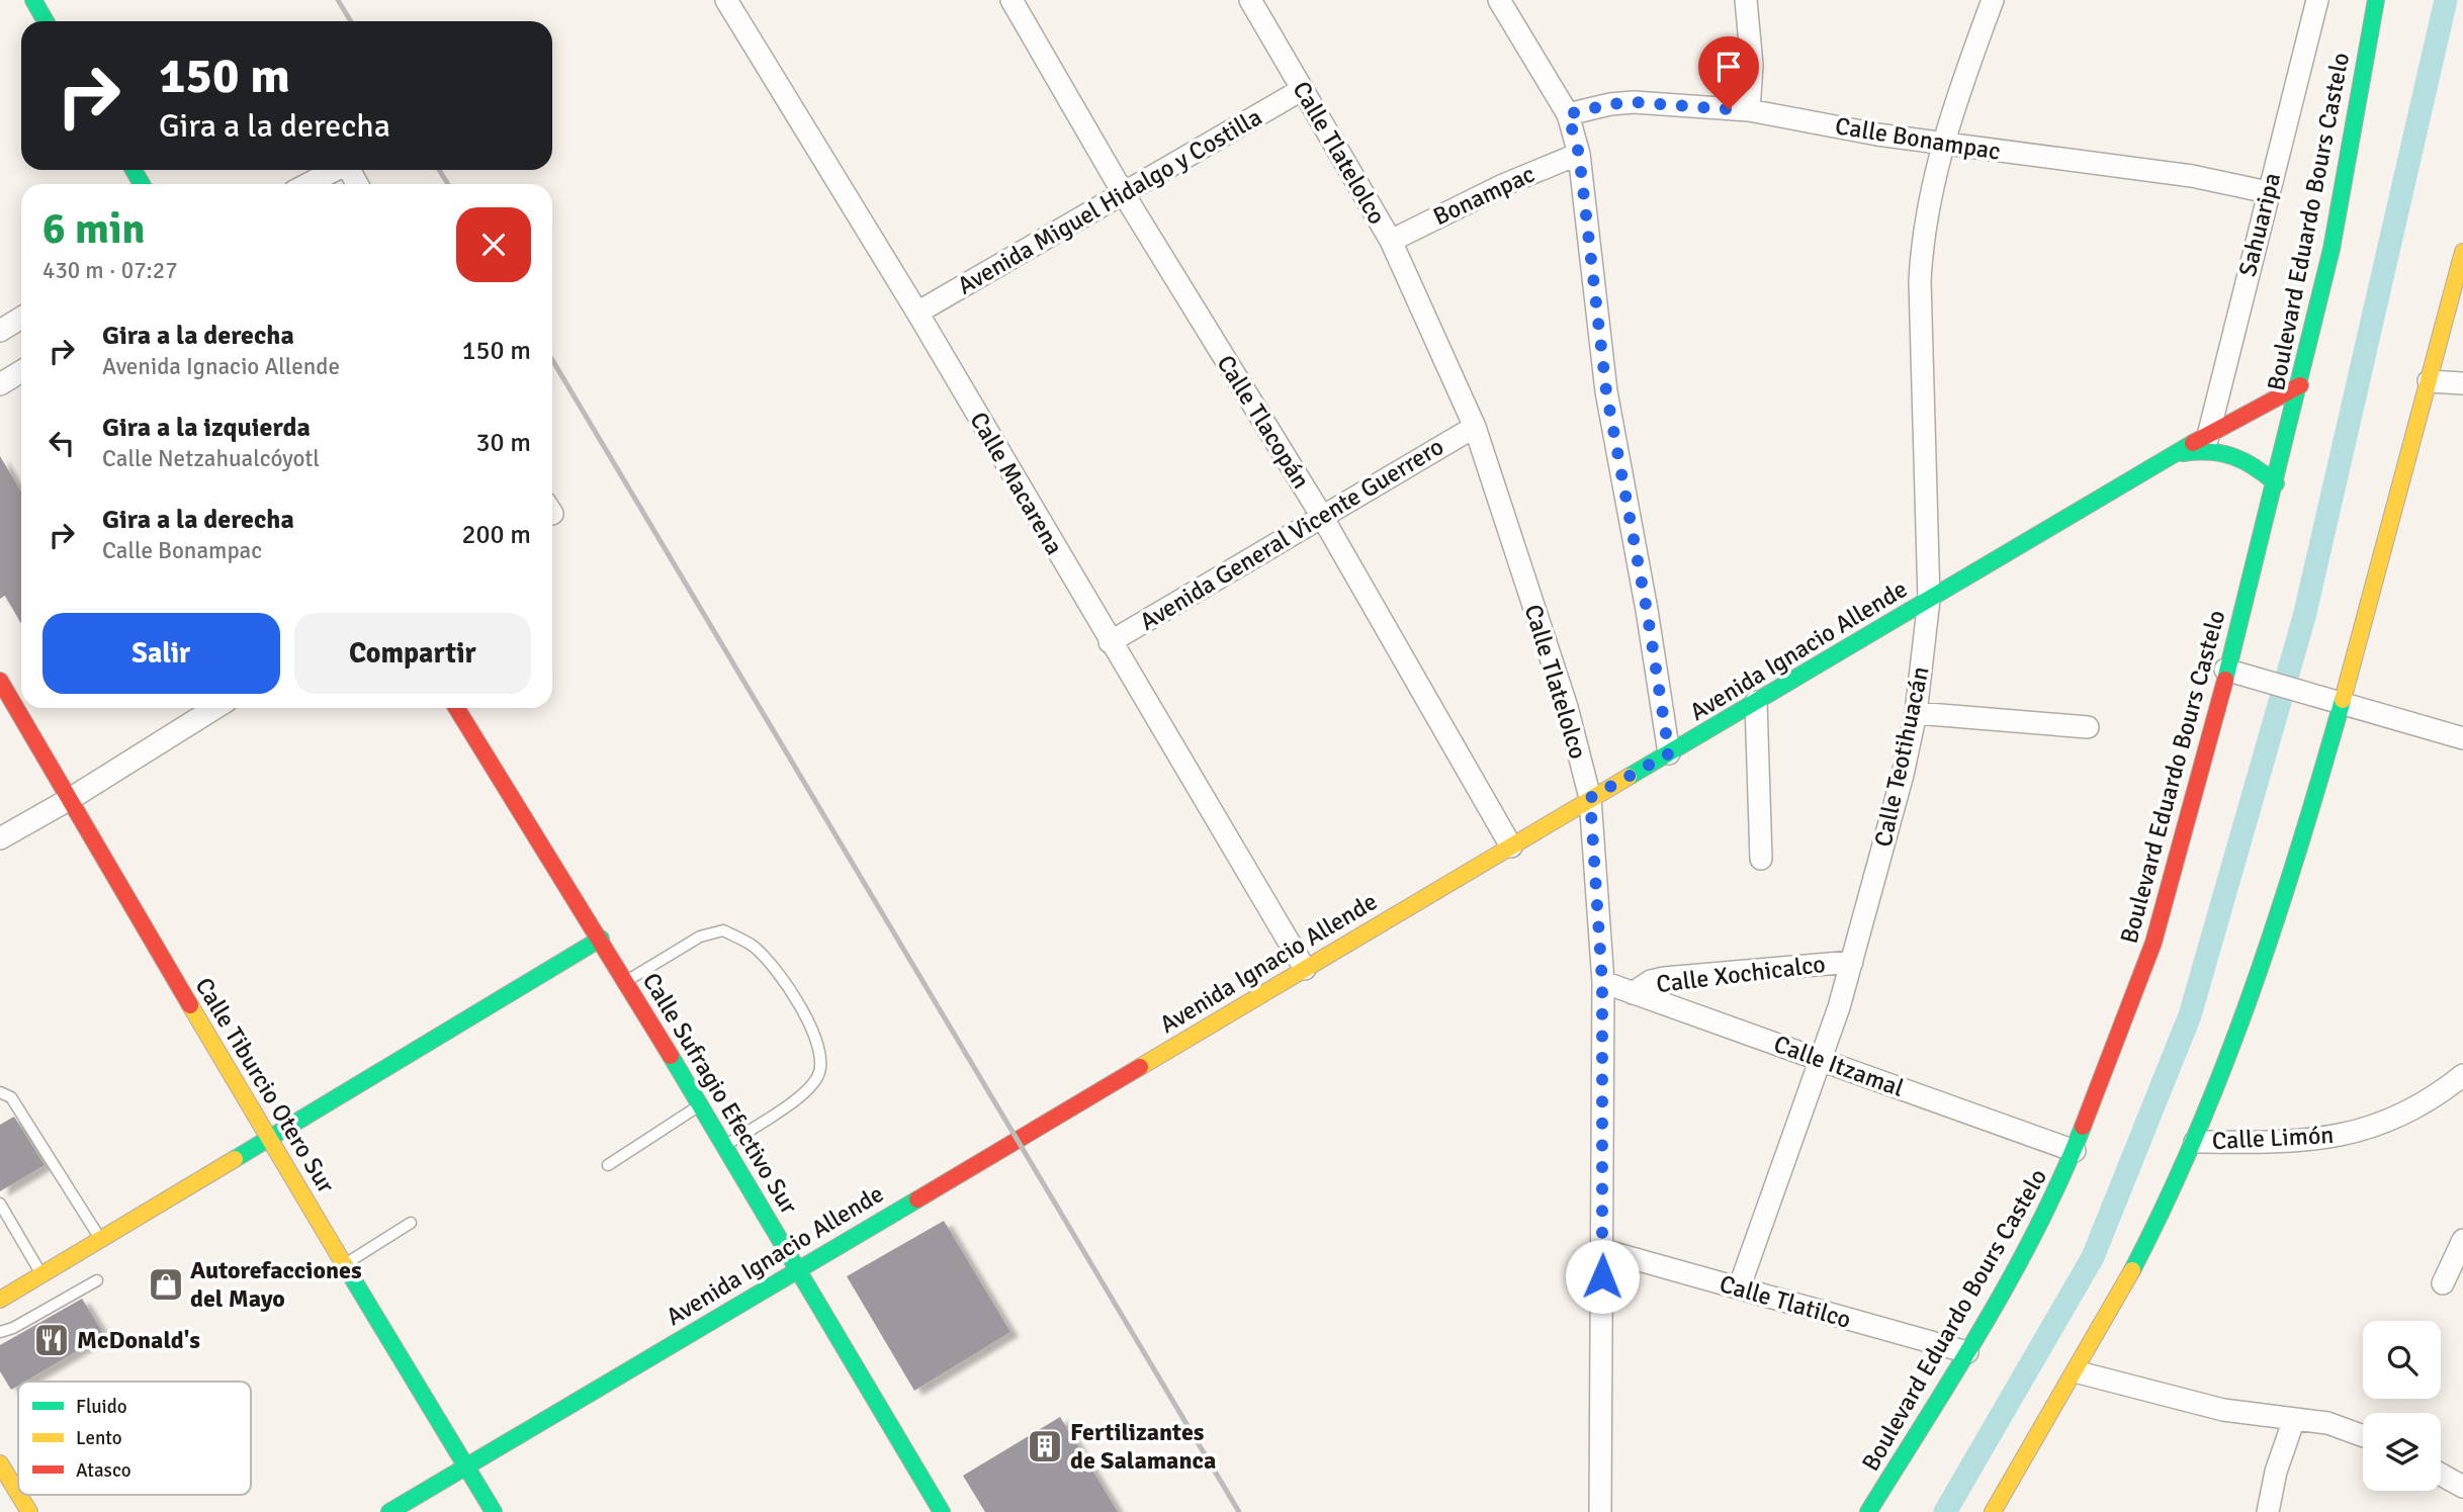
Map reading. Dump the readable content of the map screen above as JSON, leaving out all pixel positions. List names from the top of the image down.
{
  "streets": {
    "main road": [
      "Boulevard Eduardo Bours Castelo",
      "Avenida Ignacio Allende",
      "Calle Tiburcio Otero Sur",
      "Calle Sufragio Efectivo Sur"
    ],
    "street": [
      "Calle Bonampac",
      "Calle Tlatelolco",
      "Bonampac",
      "Avenida Miguel Hidalgo y Costilla",
      "Sahuaripa",
      "Calle Tlacopán",
      "Calle Macarena",
      "Avenida General Vicente Guerrero",
      "Calle Teotihuacán",
      "Calle Xochicalco",
      "Calle Itzamal",
      "Calle Limón",
      "Calle Tlatilco"
    ]
  },
  "crossings": [
    ["Calle Bonampac", "Sahuaripa"],
    ["Calle Bonampac", "Calle Teotihuacán"],
    ["Calle Tlatelolco", "Bonampac"],
    ["Calle Tlatelolco", "Avenida Miguel Hidalgo y Costilla"],
    ["Calle Tlatelolco", "Avenida General Vicente Guerrero"],
    ["Calle Tlatelolco", "Avenida Ignacio Allende"],
    ["Calle Tlatelolco", "Calle Itzamal"],
    ["Calle Tlatelolco", "Calle Tlatilco"],
    ["Avenida Miguel Hidalgo y Costilla", "Calle Tlacopán"],
    ["Avenida Miguel Hidalgo y Costilla", "Calle Macarena"],
    ["Boulevard Eduardo Bours Castelo", "Avenida Ignacio Allende"],
    ["Boulevard Eduardo Bours Castelo", "Calle Itzamal"],
    ["Boulevard Eduardo Bours Castelo", "Calle Tlatilco"],
    ["Sahuaripa", "Avenida Ignacio Allende"],
    ["Calle Tlacopán", "Avenida General Vicente Guerrero"],
    ["Calle Tlacopán", "Avenida Ignacio Allende"],
    ["Calle Macarena", "Avenida General Vicente Guerrero"],
    ["Calle Macarena", "Avenida Ignacio Allende"],
    ["Avenida Ignacio Allende", "Calle Teotihuacán"],
    ["Avenida Ignacio Allende", "Calle Tiburcio Otero Sur"],
    ["Avenida Ignacio Allende", "Calle Sufragio Efectivo Sur"],
    ["Calle Teotihuacán", "Calle Xochicalco"],
    ["Calle Teotihuacán", "Calle Itzamal"],
    ["Calle Teotihuacán", "Calle Tlatilco"],
    ["Calle Xochicalco", "Calle Itzamal"]
  ],
  "places": {
    "shop": ["Autorefacciones del Mayo"],
    "restaurant": ["McDonald's"],
    "building": ["Fertilizantes de Salamanca"]
  },
  "legend": ["Fluido", "Lento", "Atasco"],
  "page": {
    "turn": ["150 m", "Gira a la derecha"],
    "heading": ["6 min", "430 m · 07:27"],
    "list": [
      {
        "name": "Gira a la derecha",
        "note": "Avenida Ignacio Allende",
        "value": "150 m"
      },
      {
        "name": "Gira a la izquierda",
        "note": "Calle Netzahualcóyotl",
        "value": "30 m"
      },
      {
        "name": "Gira a la derecha",
        "note": "Calle Bonampac",
        "value": "200 m"
      }
    ],
    "buttons": ["Salir", "Compartir"]
  }
}
